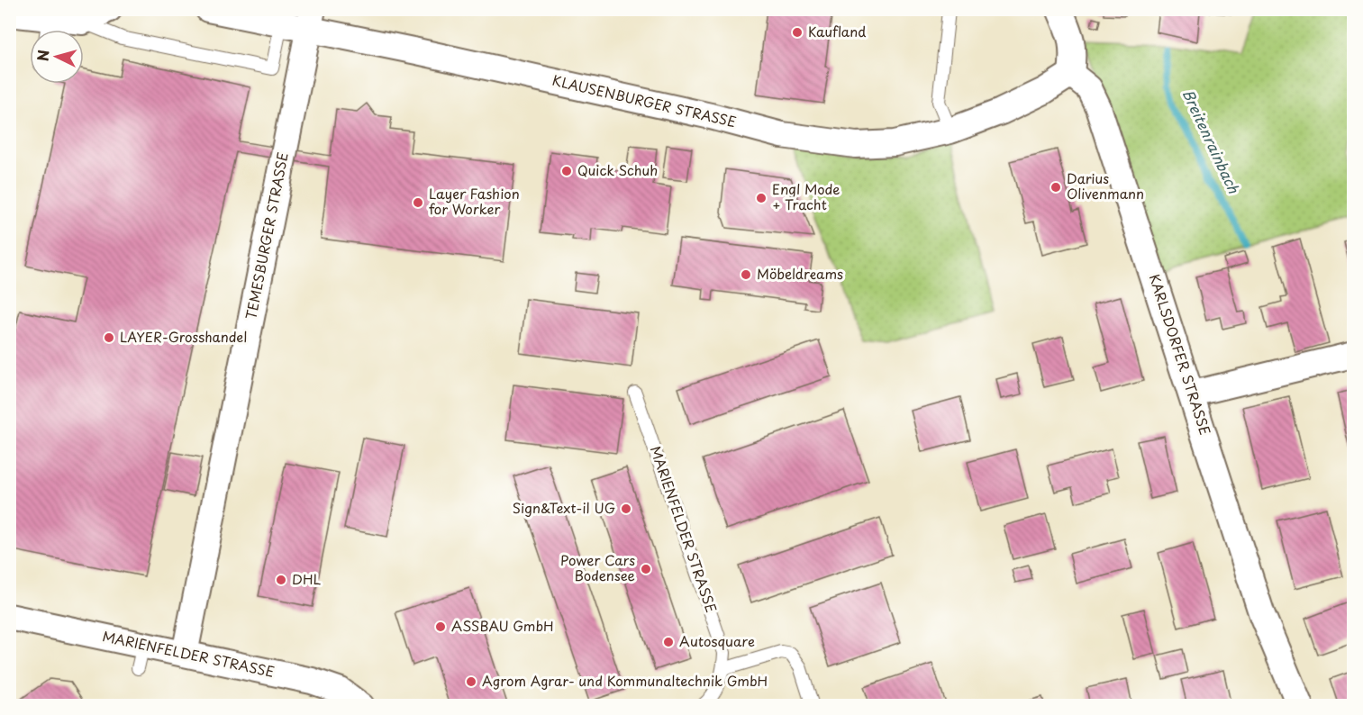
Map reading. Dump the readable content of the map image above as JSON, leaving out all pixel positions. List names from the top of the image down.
{
  "streets": {
    "street": [
      "KLAUSENBURGER STRASSE",
      "TEMESBURGER STRASSE",
      "KARLSDORFER STRASSE",
      "MARIENFELDER STRASSE"
    ]
  },
  "crossings": [
    ["KLAUSENBURGER STRASSE", "TEMESBURGER STRASSE"],
    ["KLAUSENBURGER STRASSE", "KARLSDORFER STRASSE"],
    ["TEMESBURGER STRASSE", "MARIENFELDER STRASSE"]
  ],
  "water": ["Breitenrainbach"],
  "places": [
    "Kaufland",
    "Quick Schuh",
    "Darius Olivenmann",
    "Engl Mode + Tracht",
    "Layer Fashion for Worker",
    "Möbeldreams",
    "LAYER-Grosshandel",
    "Sign&Text-il UG",
    "Power Cars Bodensee",
    "DHL",
    "ASSBAU GmbH",
    "Autosquare",
    "Agrom Agrar- und Kommunaltechnik GmbH"
  ],
  "north": "left"
}
